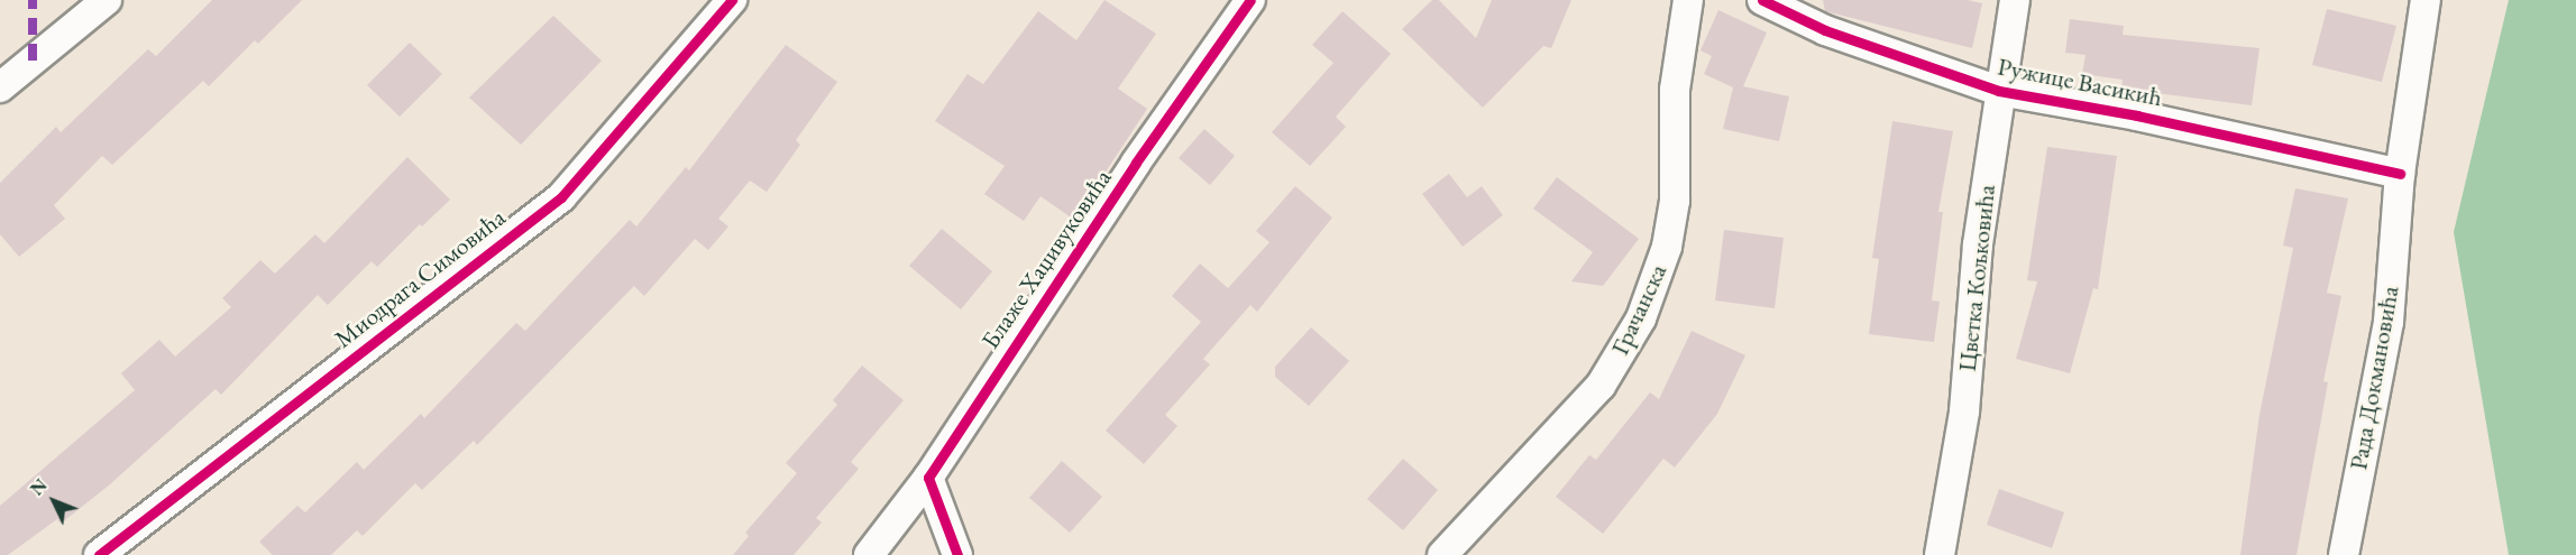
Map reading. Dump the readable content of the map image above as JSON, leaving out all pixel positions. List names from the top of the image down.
{
  "streets": {
    "street": [
      "Ружице Васикић",
      "Блаже Хаџивуковића",
      "Миодрага Симовића",
      "Цветка Кољковића",
      "Грачанска",
      "Рада Докмановића"
    ]
  },
  "crossings": [
    ["Ружице Васикић", "Цветка Кољковића"],
    ["Ружице Васикић", "Рада Докмановића"]
  ],
  "north": "top left"
}
